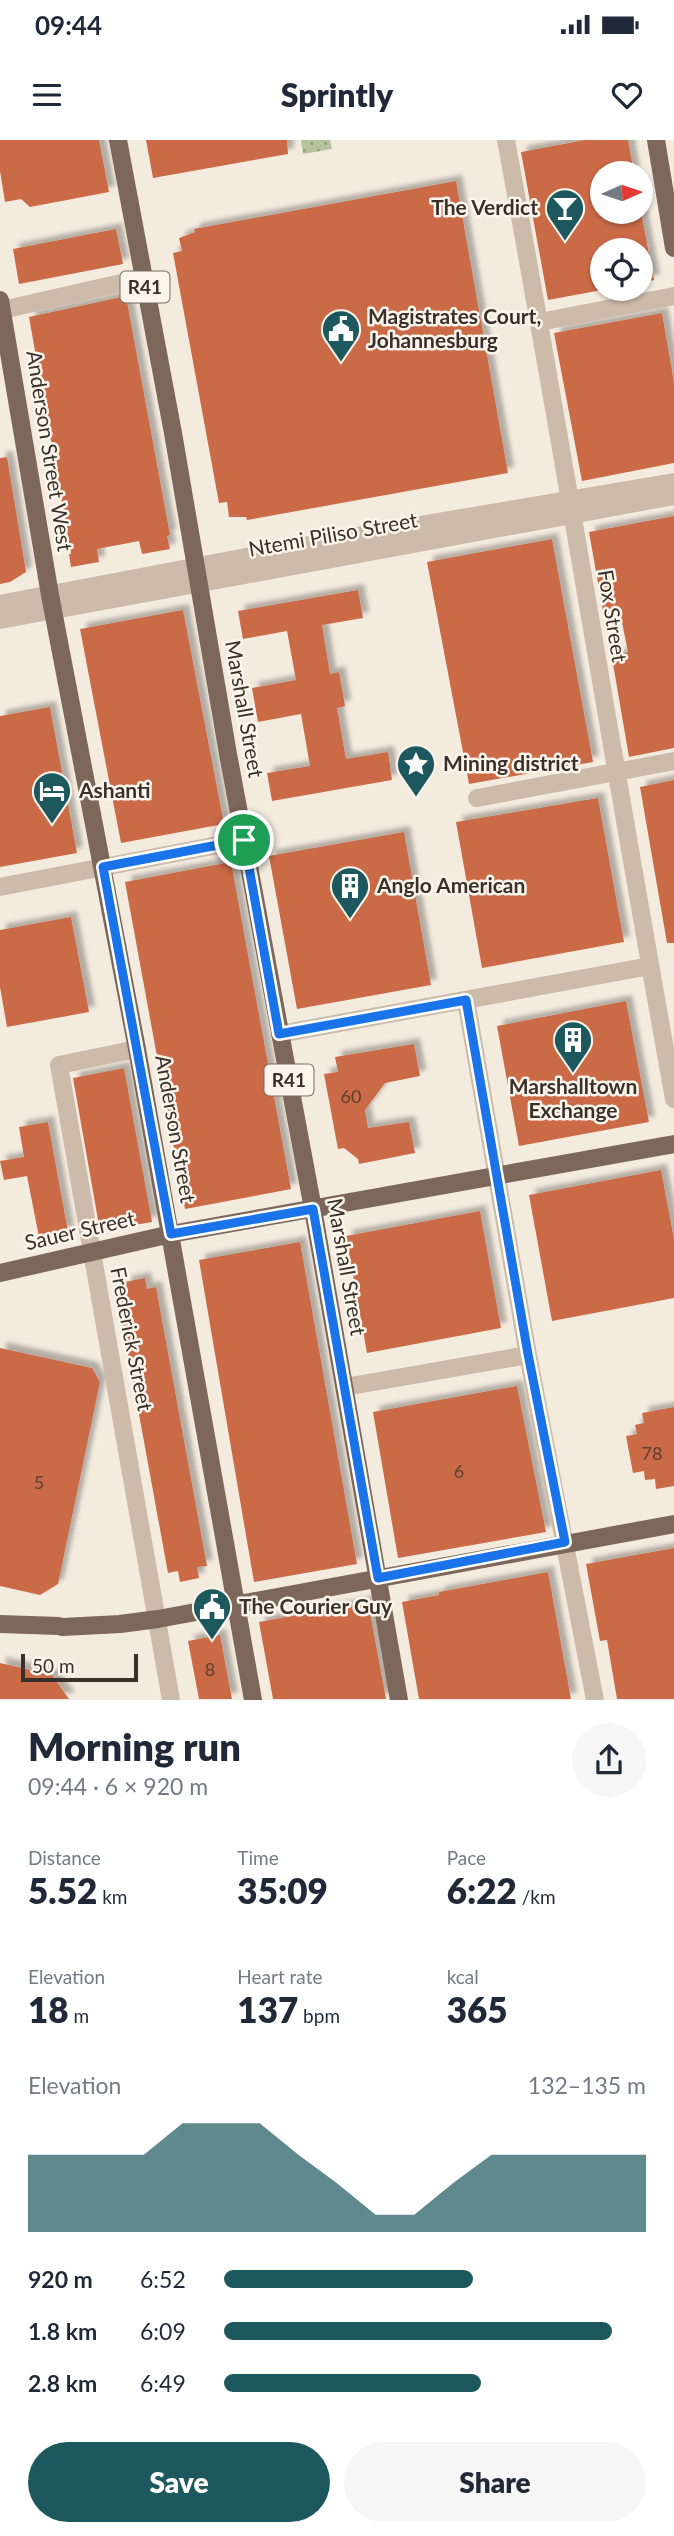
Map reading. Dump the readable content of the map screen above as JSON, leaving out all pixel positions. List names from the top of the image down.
{
  "streets": {
    "main road": [
      "R41",
      "Anderson Street West",
      "Marshall Street",
      "Anderson Street",
      "Sauer Street"
    ],
    "street": ["Ntemi Piliso Street", "Fox Street", "Frederick Street"]
  },
  "crossings": [
    ["Anderson Street West", "Ntemi Piliso Street"],
    ["Anderson Street West", "Anderson Street"],
    ["Ntemi Piliso Street", "Fox Street"],
    ["Ntemi Piliso Street", "Marshall Street"],
    ["Ntemi Piliso Street", "Anderson Street"],
    ["Marshall Street", "Sauer Street"],
    ["Anderson Street", "Sauer Street"],
    ["Anderson Street", "Frederick Street"],
    ["Sauer Street", "Frederick Street"]
  ],
  "places": {
    "bar": ["The Verdict"],
    "public building": ["Magistrates Court, Johannesburg", "The Courier Guy"],
    "place": ["Mining district"],
    "hotel": ["Ashanti"],
    "building": ["Anglo American", "Marshalltown Exchange"]
  },
  "house_numbers": [
    "60",
    "78",
    "6",
    "5",
    "8"
  ],
  "scale_bar": "50 m",
  "north": "right",
  "page": {
    "status": "09:44",
    "header": "Sprintly",
    "scale": "50 m",
    "heading": ["Morning run", "09:44 · 6 × 920 m"],
    "stats": [
      ["Distance", "5.52 km"],
      ["Time", "35:09"],
      ["Pace", "6:22 /km"],
      ["Elevation", "18 m"],
      ["Heart rate", "137 bpm"],
      ["kcal", "365"]
    ],
    "chart": ["Elevation", "132–135 m"],
    "list": [
      {
        "name": "920 m",
        "note": "6:52"
      },
      {
        "name": "1.8 km",
        "note": "6:09"
      },
      {
        "name": "2.8 km",
        "note": "6:49"
      }
    ],
    "buttons": ["Save", "Share"]
  }
}
